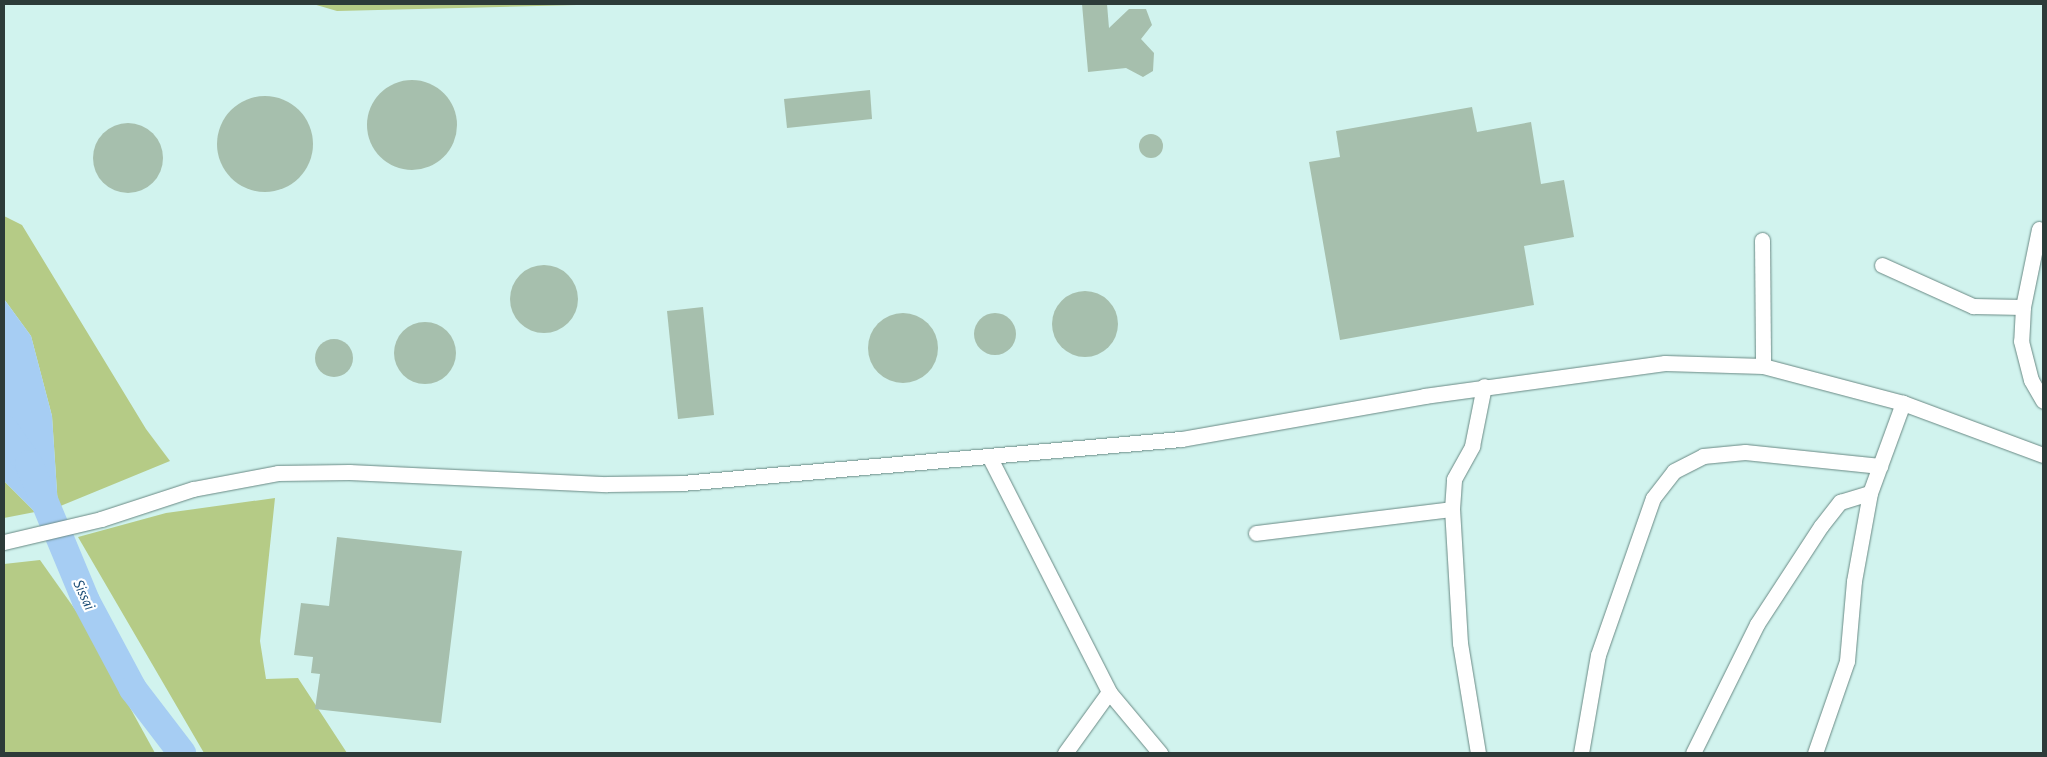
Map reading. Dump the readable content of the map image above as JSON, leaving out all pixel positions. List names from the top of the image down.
{
  "water": ["Sissai"]
}
